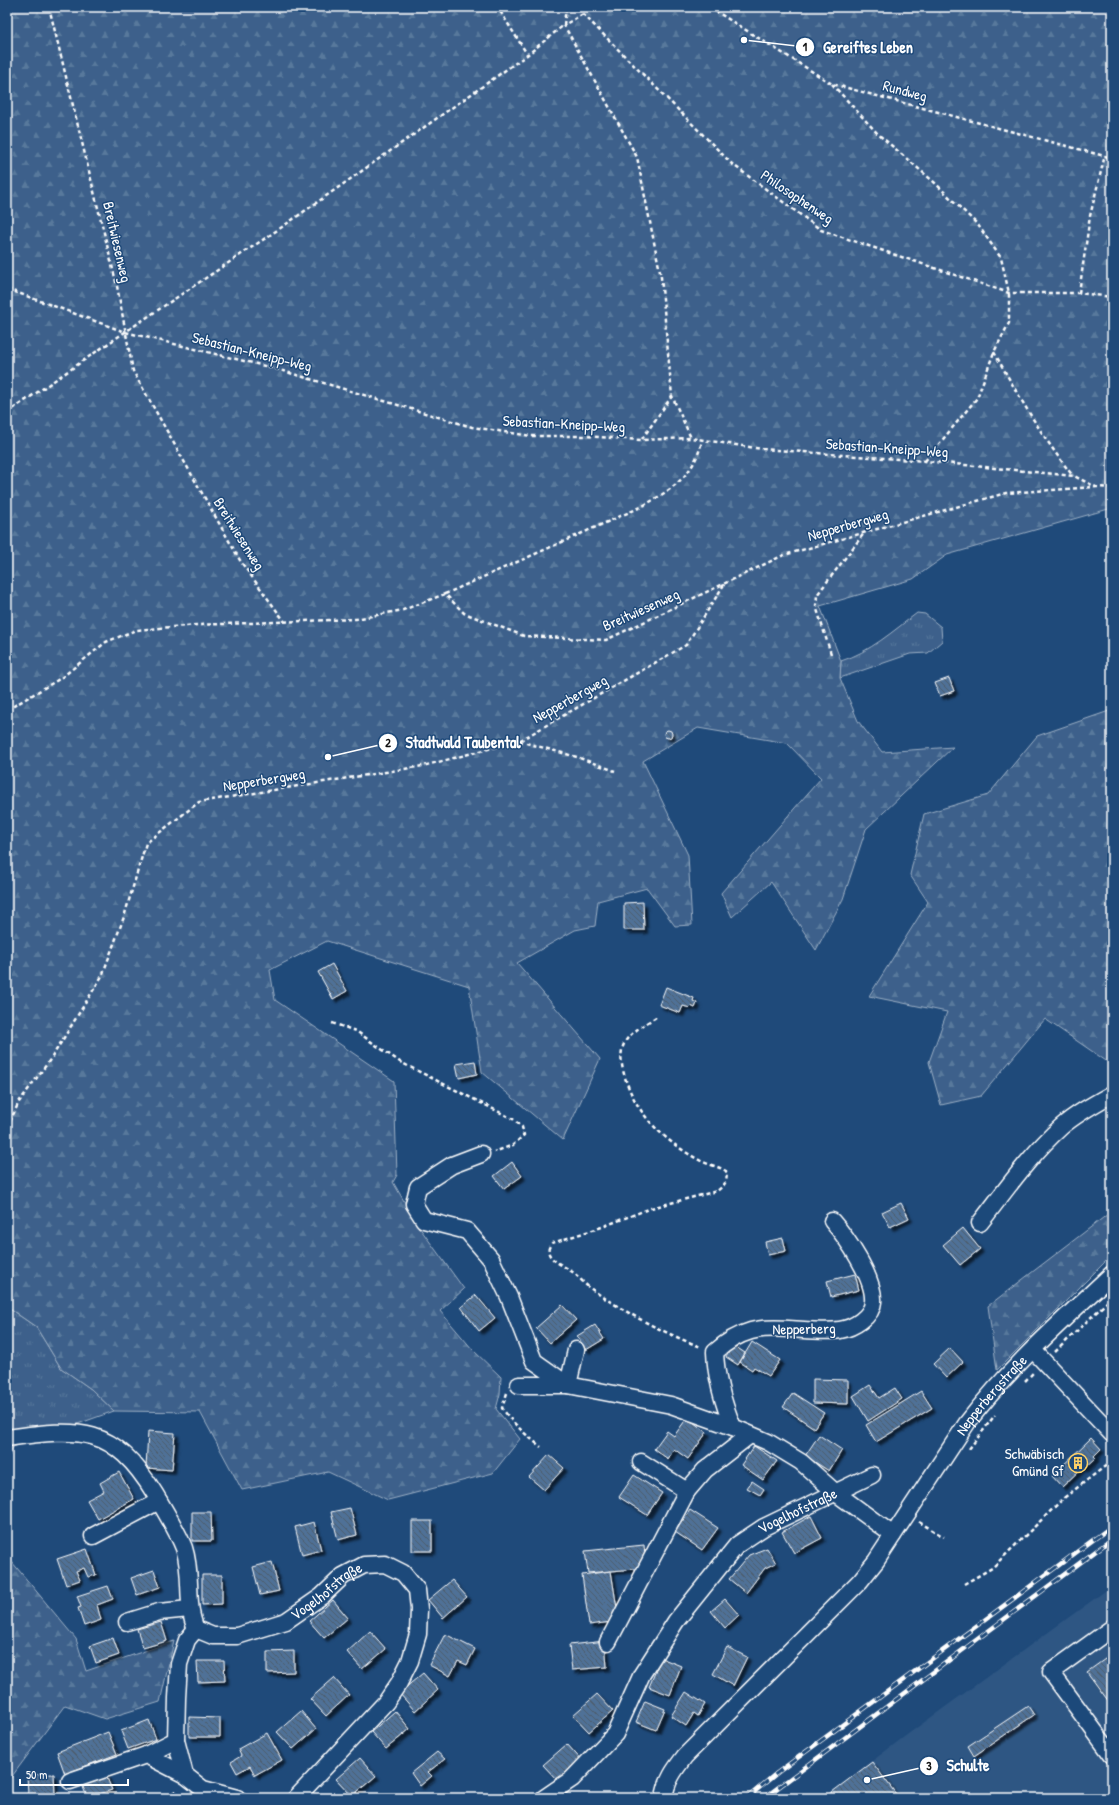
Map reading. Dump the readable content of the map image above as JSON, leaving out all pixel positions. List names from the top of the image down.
{
  "streets": {
    "street": ["Nepperberg", "Nepperbergstraße", "Vogelhofstraße"],
    "path": [
      "Rundweg",
      "Philosophenweg",
      "Breitwiesenweg",
      "Sebastian-Kneipp-Weg",
      "Nepperbergweg"
    ]
  },
  "crossings": [
    ["Breitwiesenweg", "Sebastian-Kneipp-Weg"],
    ["Breitwiesenweg", "Nepperbergweg"],
    ["Sebastian-Kneipp-Weg", "Nepperbergweg"],
    ["Nepperbergstraße", "Vogelhofstraße"]
  ],
  "places": {
    "other": ["Gereiftes Leben", "Stadtwald Taubental", "Schulte"],
    "building": ["Schwäbisch Gmünd Gf"]
  },
  "scale_bar": "50 m"
}
